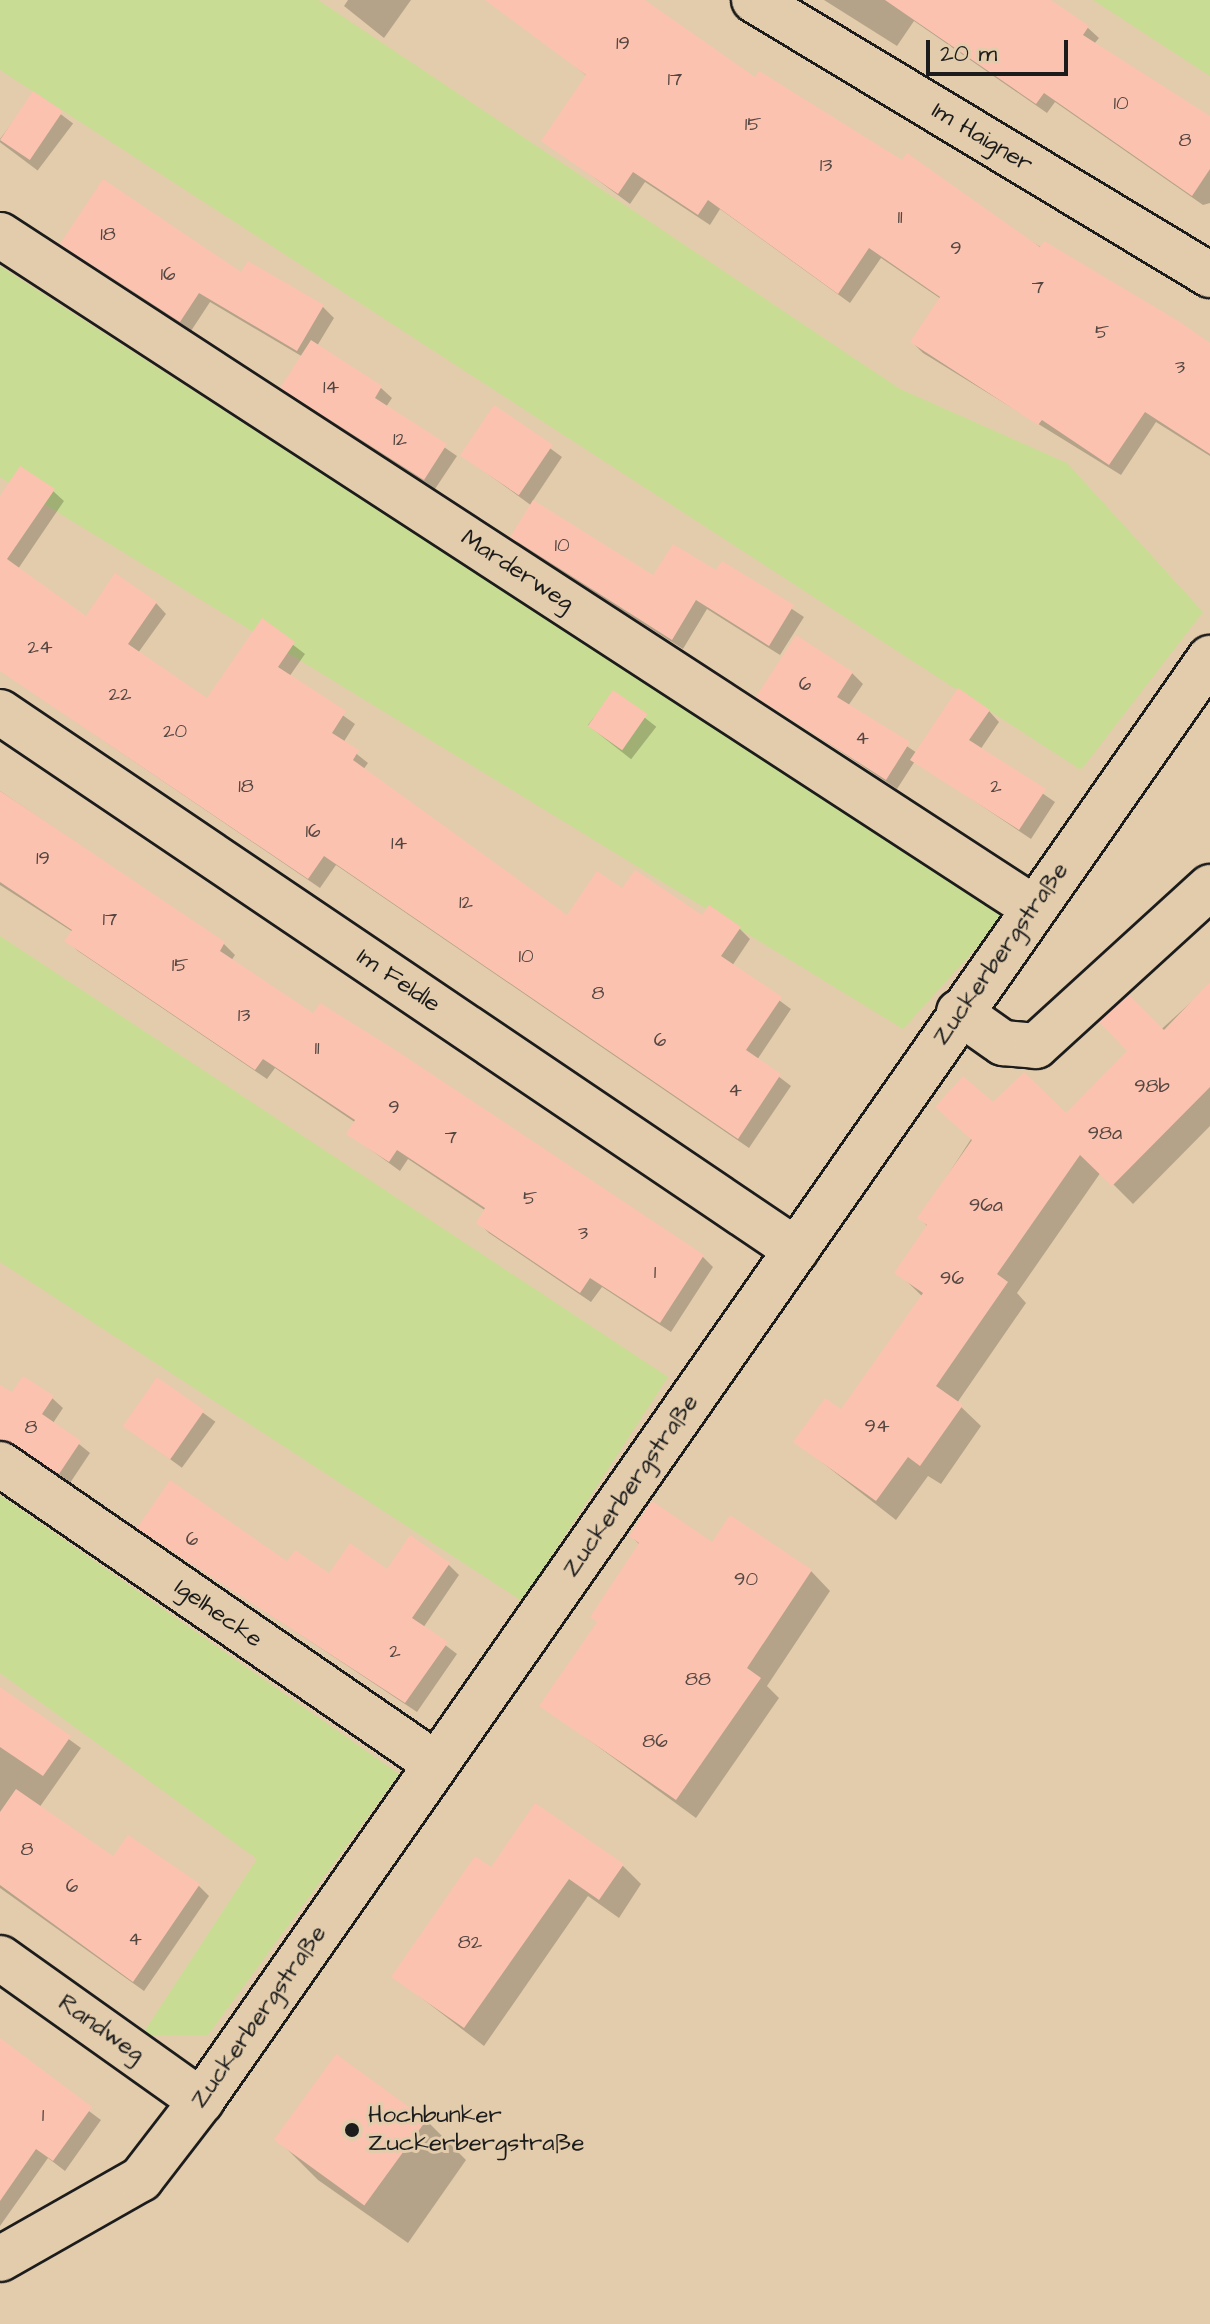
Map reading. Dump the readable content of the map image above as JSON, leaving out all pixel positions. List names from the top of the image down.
{
  "streets": {
    "street": [
      "Im Haigner",
      "Marderweg",
      "Zuckerbergstraße",
      "Im Feldle",
      "Igelhecke",
      "Randweg"
    ]
  },
  "crossings": [
    ["Marderweg", "Zuckerbergstraße"],
    ["Zuckerbergstraße", "Im Feldle"],
    ["Zuckerbergstraße", "Igelhecke"],
    ["Zuckerbergstraße", "Randweg"]
  ],
  "places": ["Hochbunker Zuckerbergstraße"],
  "house_numbers": [
    "19",
    "17",
    "10",
    "15",
    "8",
    "13",
    "11",
    "18",
    "9",
    "16",
    "7",
    "5",
    "3",
    "14",
    "12",
    "10",
    "24",
    "6",
    "22",
    "20",
    "4",
    "18",
    "2",
    "16",
    "14",
    "19",
    "12",
    "17",
    "10",
    "15",
    "8",
    "13",
    "6",
    "11",
    "98b",
    "4",
    "9",
    "98a",
    "7",
    "5",
    "96a",
    "3",
    "1",
    "96",
    "94",
    "8",
    "6",
    "90",
    "2",
    "88",
    "86",
    "8",
    "6",
    "4",
    "82",
    "1"
  ],
  "scale_bar": "20 m"
}
